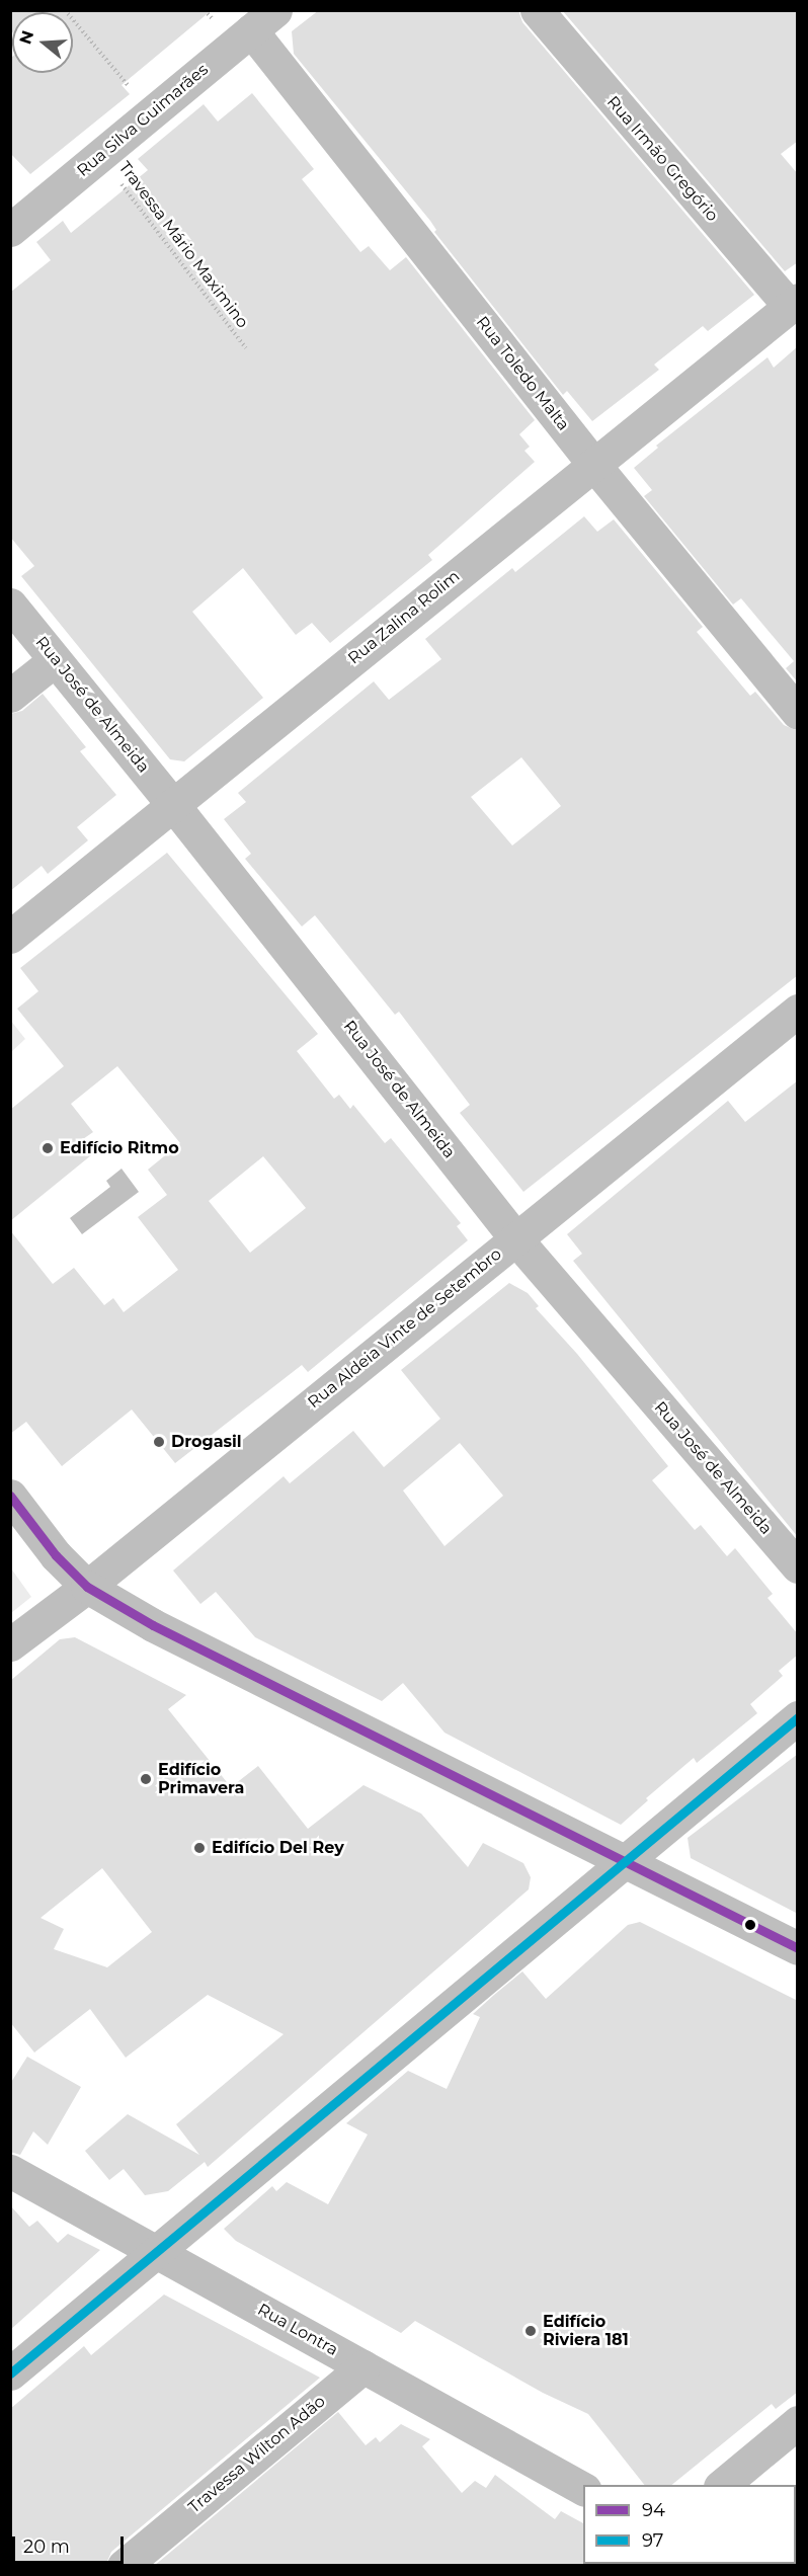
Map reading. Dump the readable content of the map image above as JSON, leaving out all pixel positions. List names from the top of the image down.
{
  "streets": {
    "street": [
      "Rua Silva Guimarães",
      "Rua Irmão Gregório",
      "Rua Toledo Malta",
      "Rua Zalina Rolim",
      "Rua José de Almeida",
      "Rua Aldeia Vinte de Setembro",
      "Rua Lontra",
      "Travessa Wilton Adão"
    ],
    "path": ["Travessa Mário Maximino"]
  },
  "crossings": [
    ["Rua Silva Guimarães", "Travessa Mário Maximino"],
    ["Rua Silva Guimarães", "Rua Toledo Malta"],
    ["Rua Irmão Gregório", "Rua Zalina Rolim"],
    ["Rua Toledo Malta", "Rua Zalina Rolim"],
    ["Rua Zalina Rolim", "Rua José de Almeida"],
    ["Rua José de Almeida", "Rua Aldeia Vinte de Setembro"],
    ["Rua Lontra", "Travessa Wilton Adão"]
  ],
  "places": [
    "Edifício Ritmo",
    "Drogasil",
    "Edifício Primavera",
    "Edifício Del Rey",
    "Edifício Riviera 181"
  ],
  "lines": ["transit line 94", "transit line 97"],
  "legend": ["94", "97"],
  "scale_bar": "20 m",
  "north": "left"
}
